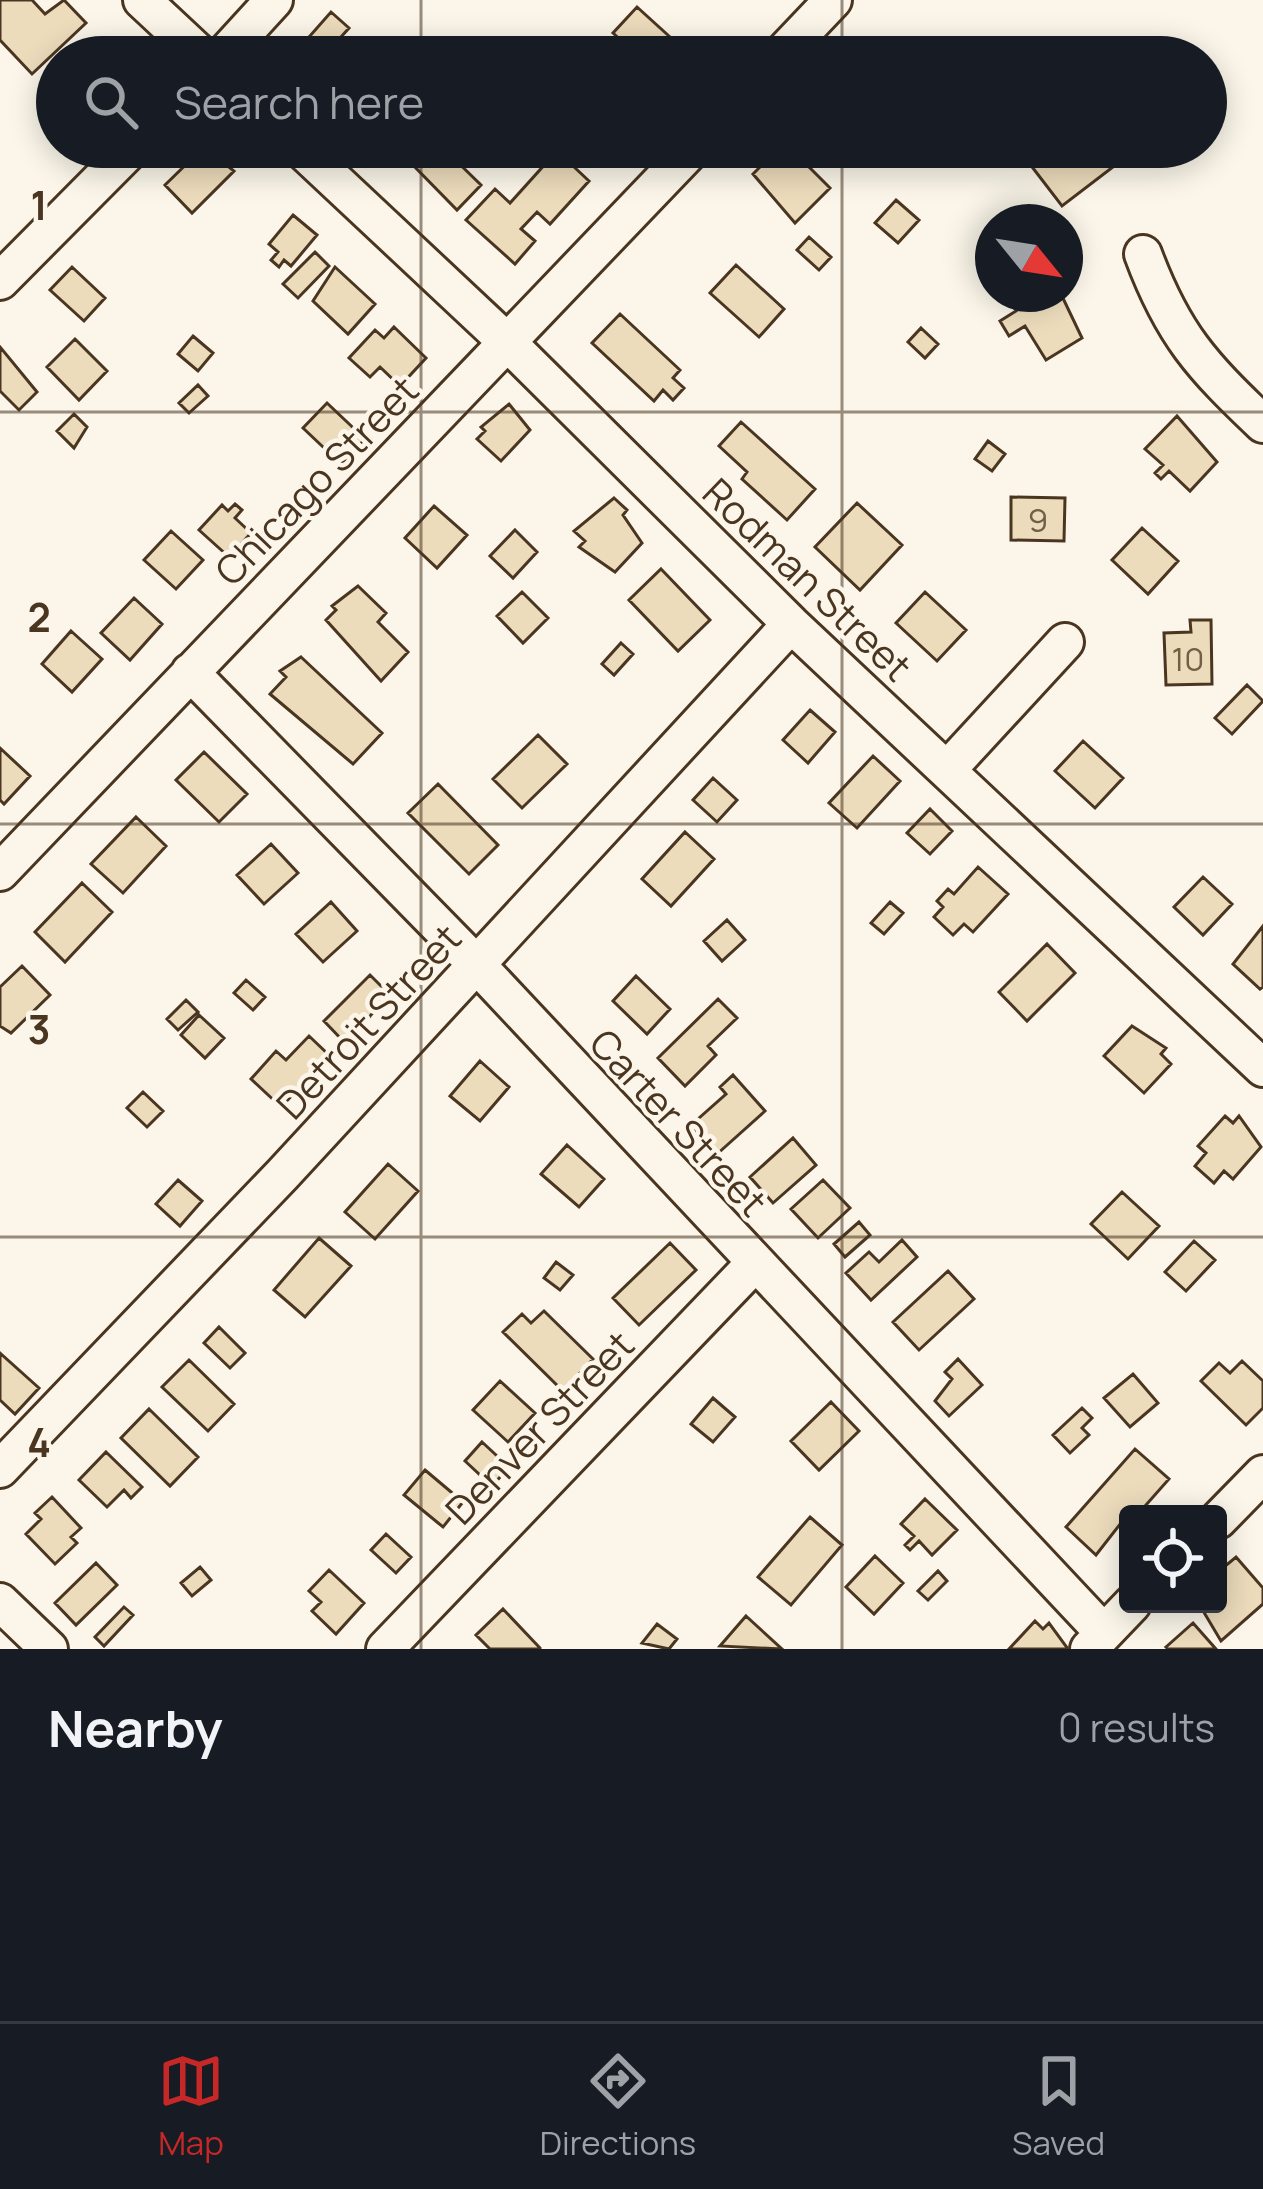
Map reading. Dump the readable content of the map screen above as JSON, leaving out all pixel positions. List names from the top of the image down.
{
  "streets": {
    "street": [
      "Chicago Street",
      "Rodman Street",
      "Detroit Street",
      "Carter Street",
      "Denver Street"
    ]
  },
  "crossings": [
    ["Chicago Street", "Rodman Street"],
    ["Chicago Street", "Carter Street"],
    ["Rodman Street", "Detroit Street"],
    ["Detroit Street", "Carter Street"],
    ["Carter Street", "Denver Street"]
  ],
  "house_numbers": ["9", "10"],
  "north": "bottom right",
  "page": {
    "search": "Search here",
    "heading": ["Nearby", "0 results"],
    "nav": ["Map", "Directions", "Saved"]
  },
  "grid": {
    "rows": [
      "1",
      "2",
      "3",
      "4"
    ]
  }
}
